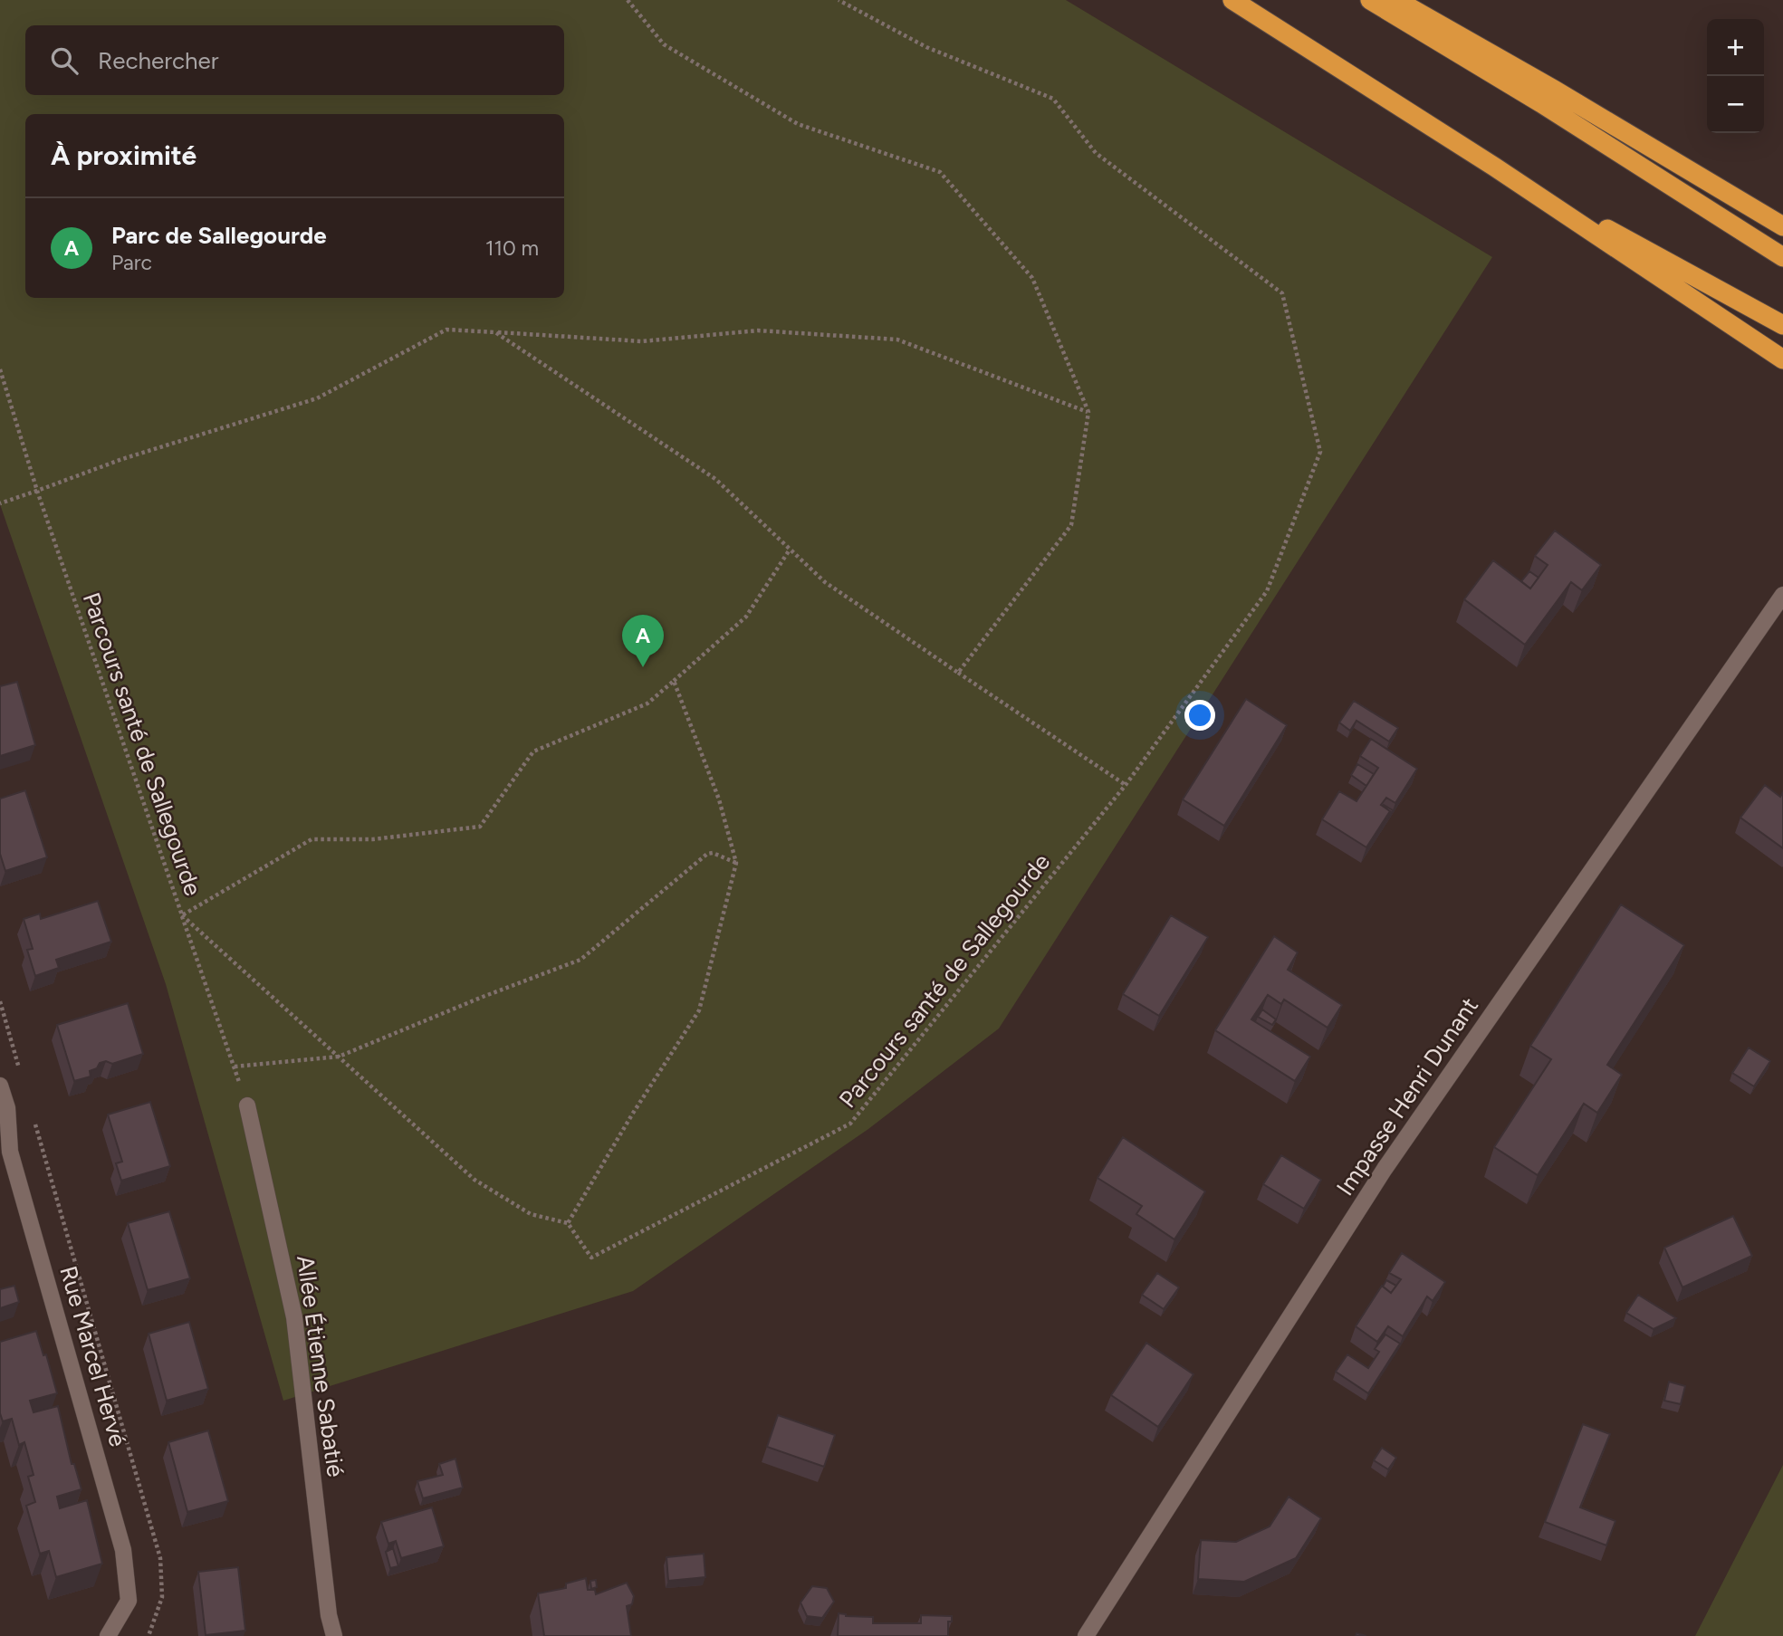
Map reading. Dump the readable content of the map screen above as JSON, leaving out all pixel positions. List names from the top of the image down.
{
  "streets": {
    "street": ["Impasse Henri Dunant", "Rue Marcel Hervé", "Allée Étienne Sabatié"],
    "path": ["Parcours santé de Sallegourde"]
  },
  "page": {
    "map_buttons": ["+", "−"],
    "search": "Rechercher",
    "heading": "À proximité",
    "list": [
      {
        "mark": "A",
        "name": "Parc de Sallegourde",
        "note": "Parc",
        "value": "110 m"
      }
    ],
    "pins": "A"
  }
}
